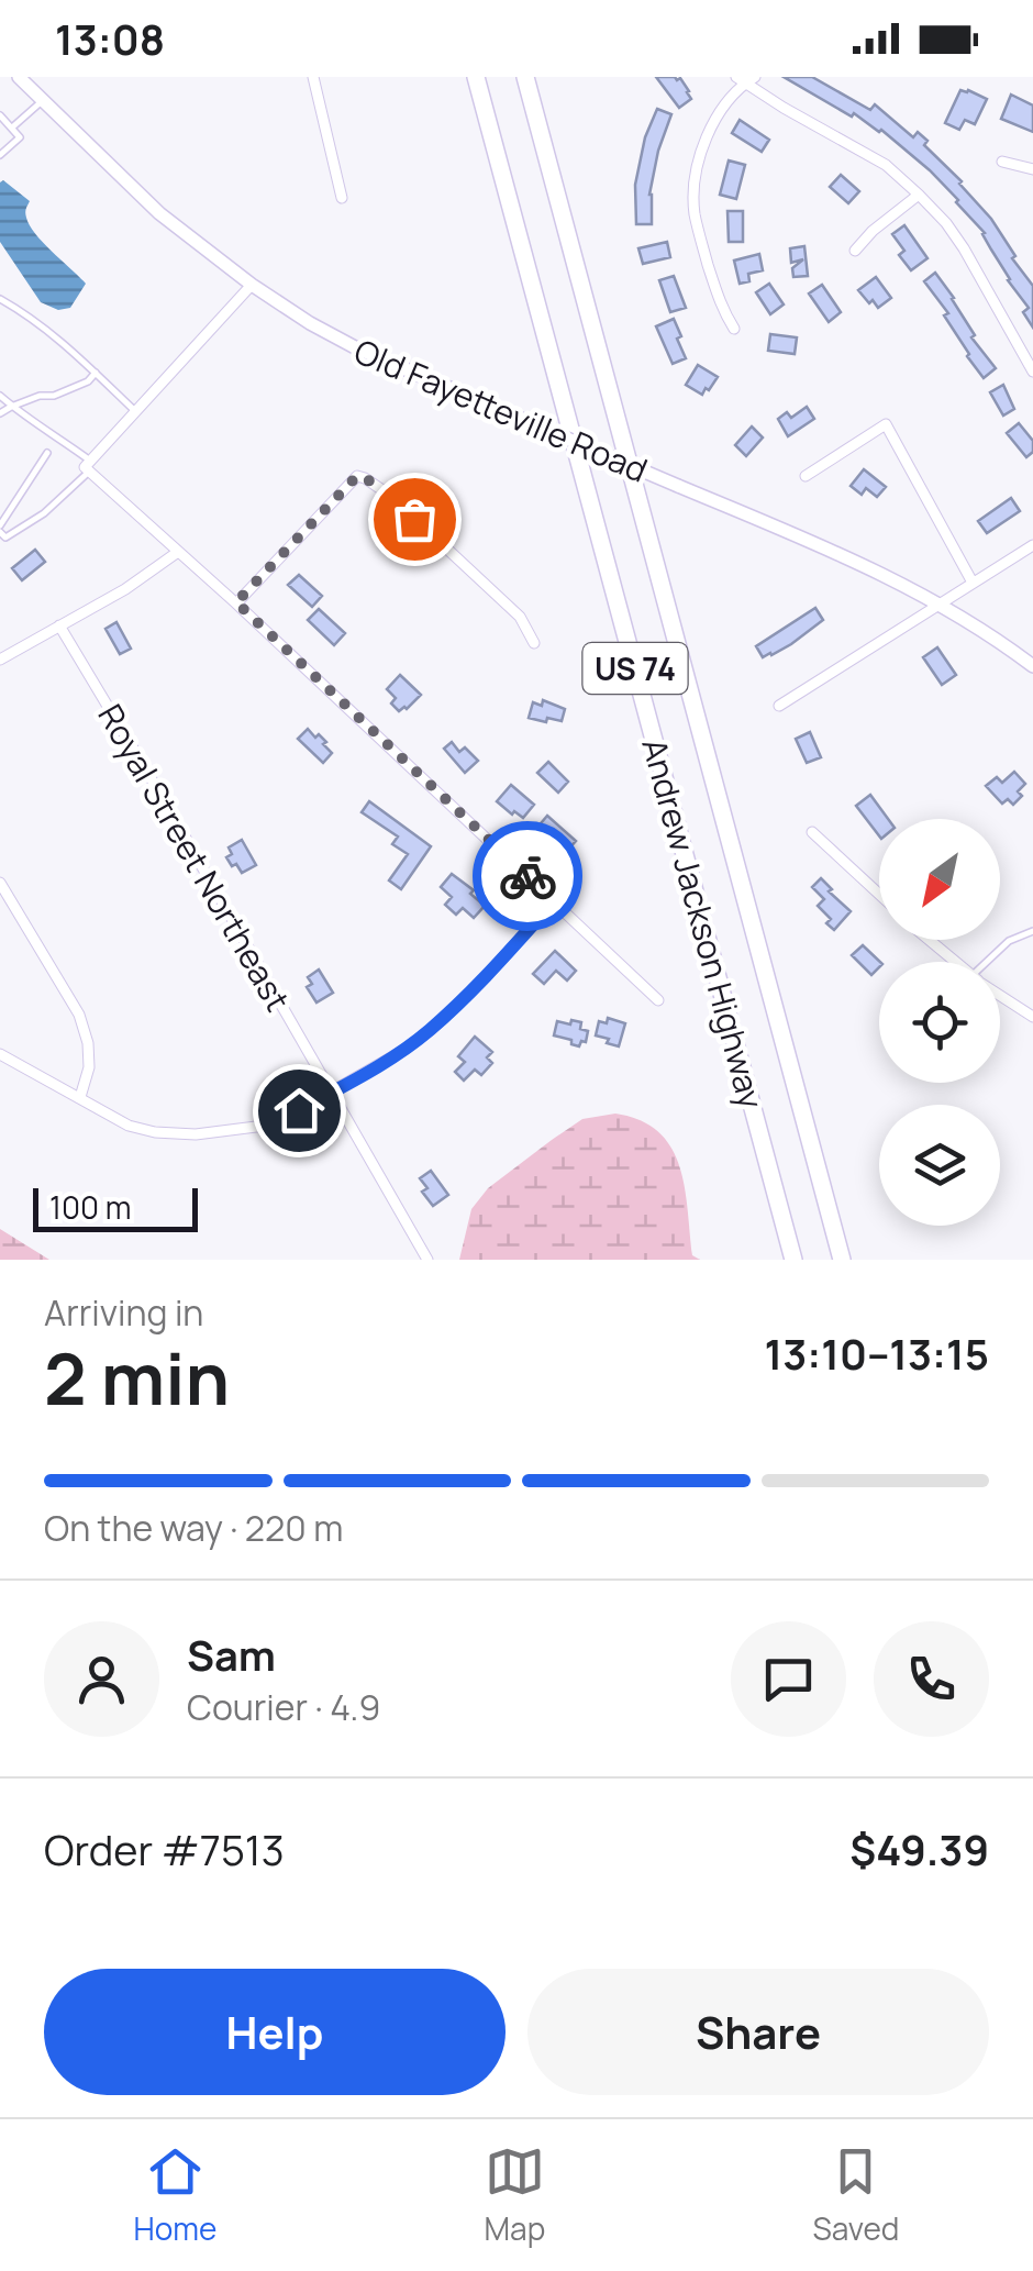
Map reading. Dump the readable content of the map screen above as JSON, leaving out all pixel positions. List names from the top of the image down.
{
  "streets": {
    "highway": ["US 74", "Andrew Jackson Highway"],
    "street": ["Old Fayetteville Road", "Royal Street Northeast"]
  },
  "scale_bar": "100 m",
  "north": "bottom left",
  "page": {
    "status": "13:08",
    "scale": "100 m",
    "heading": ["2 min", "Arriving in", "13:10–13:15"],
    "panel": [
      "Sam",
      "Courier · 4.9",
      "Order #7513",
      "$49.39"
    ],
    "bar": "On the way · 220 m",
    "buttons": ["Help", "Share"],
    "tabs": ["Home", "Map", "Saved"]
  }
}
